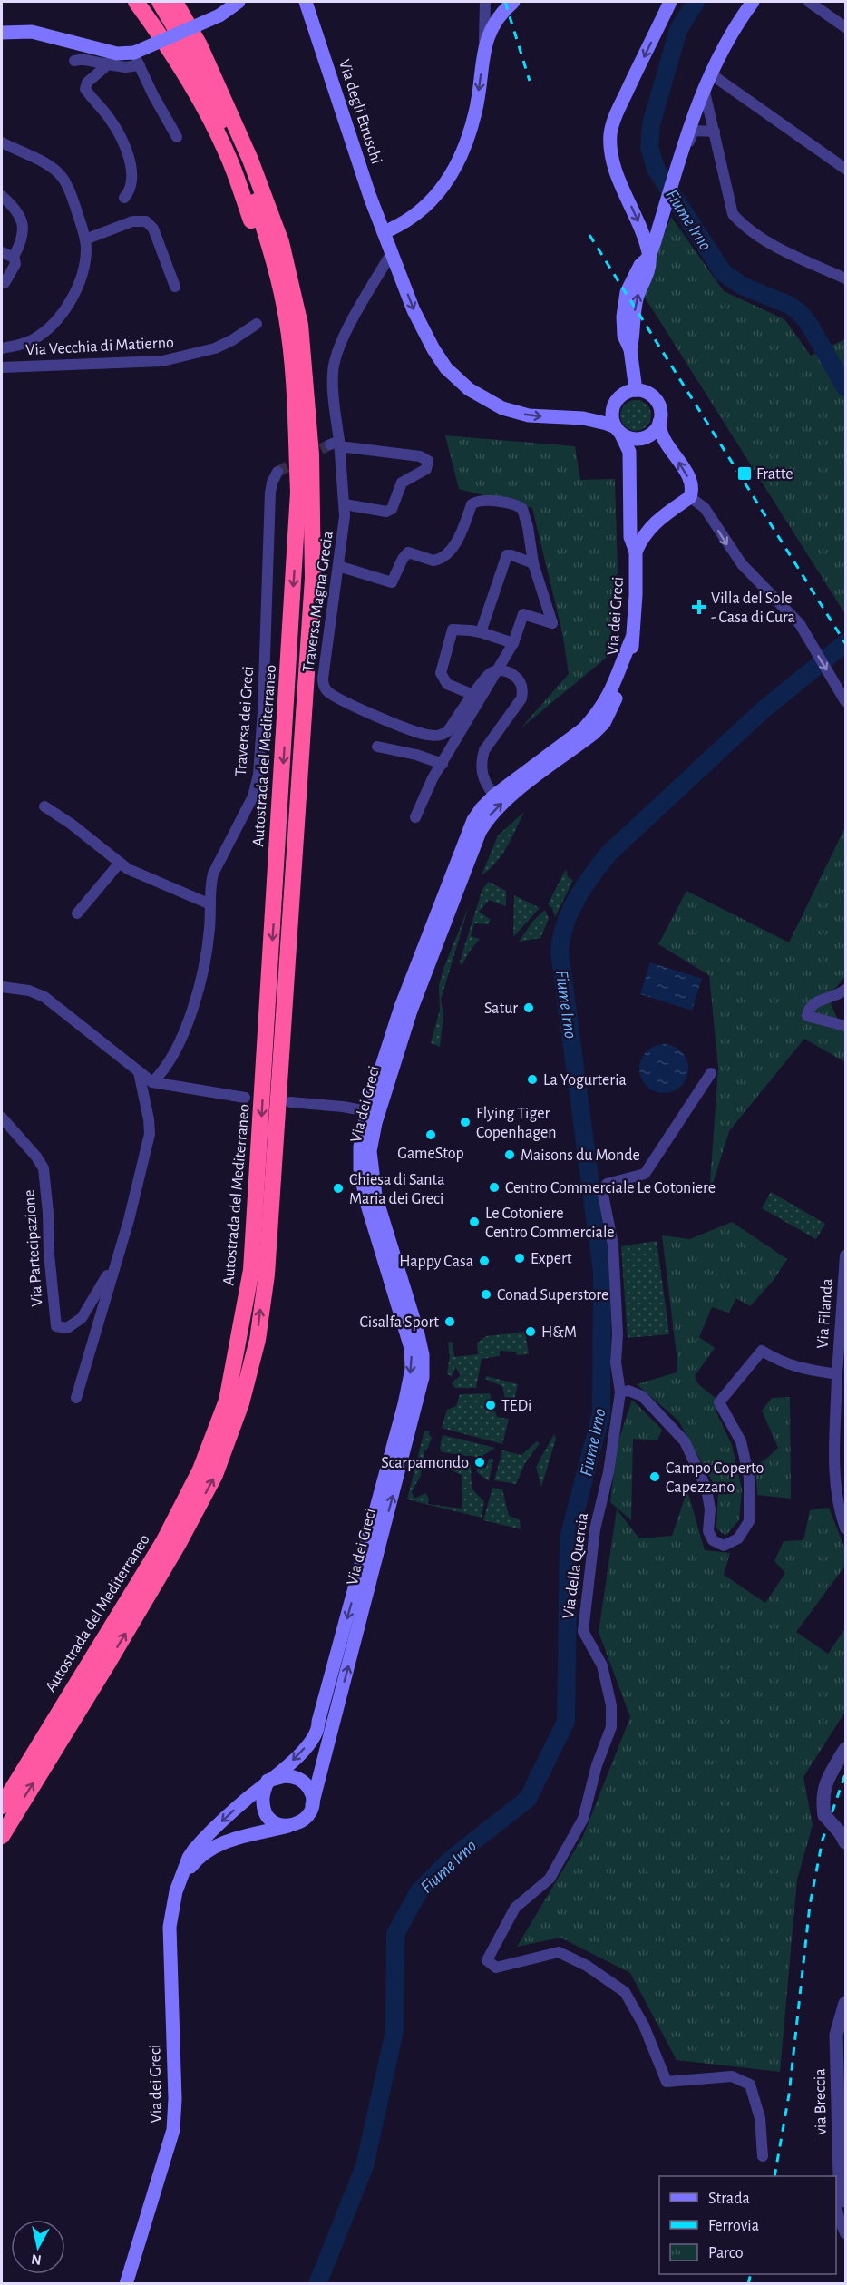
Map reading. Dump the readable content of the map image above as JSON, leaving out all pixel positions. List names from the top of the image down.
{
  "streets": {
    "highway": ["Autostrada del Mediterraneo"],
    "main road": ["Via degli Etruschi", "Via dei Greci"],
    "street": [
      "Via Vecchia di Matierno",
      "Traversa Magna Grecia",
      "Traversa dei Greci",
      "Via Partecipazione",
      "Via Filanda",
      "Via della Quercia",
      "via Breccia"
    ]
  },
  "water": ["Fiume Irno"],
  "places": {
    "transit": ["Fratte"],
    "health": ["Villa del Sole - Casa di Cura"],
    "other": [
      "Satur",
      "La Yogurteria",
      "Flying Tiger Copenhagen",
      "GameStop",
      "Maisons du Monde",
      "Centro Commerciale Le Cotoniere",
      "Chiesa di Santa Maria dei Greci",
      "Le Cotoniere Centro Commerciale",
      "Expert",
      "Happy Casa",
      "Conad Superstore",
      "Cisalfa Sport",
      "H&M",
      "TEDi",
      "Scarpamondo",
      "Campo Coperto Capezzano"
    ]
  },
  "legend": ["Strada", "Ferrovia", "Parco"],
  "north": "bottom"
}
